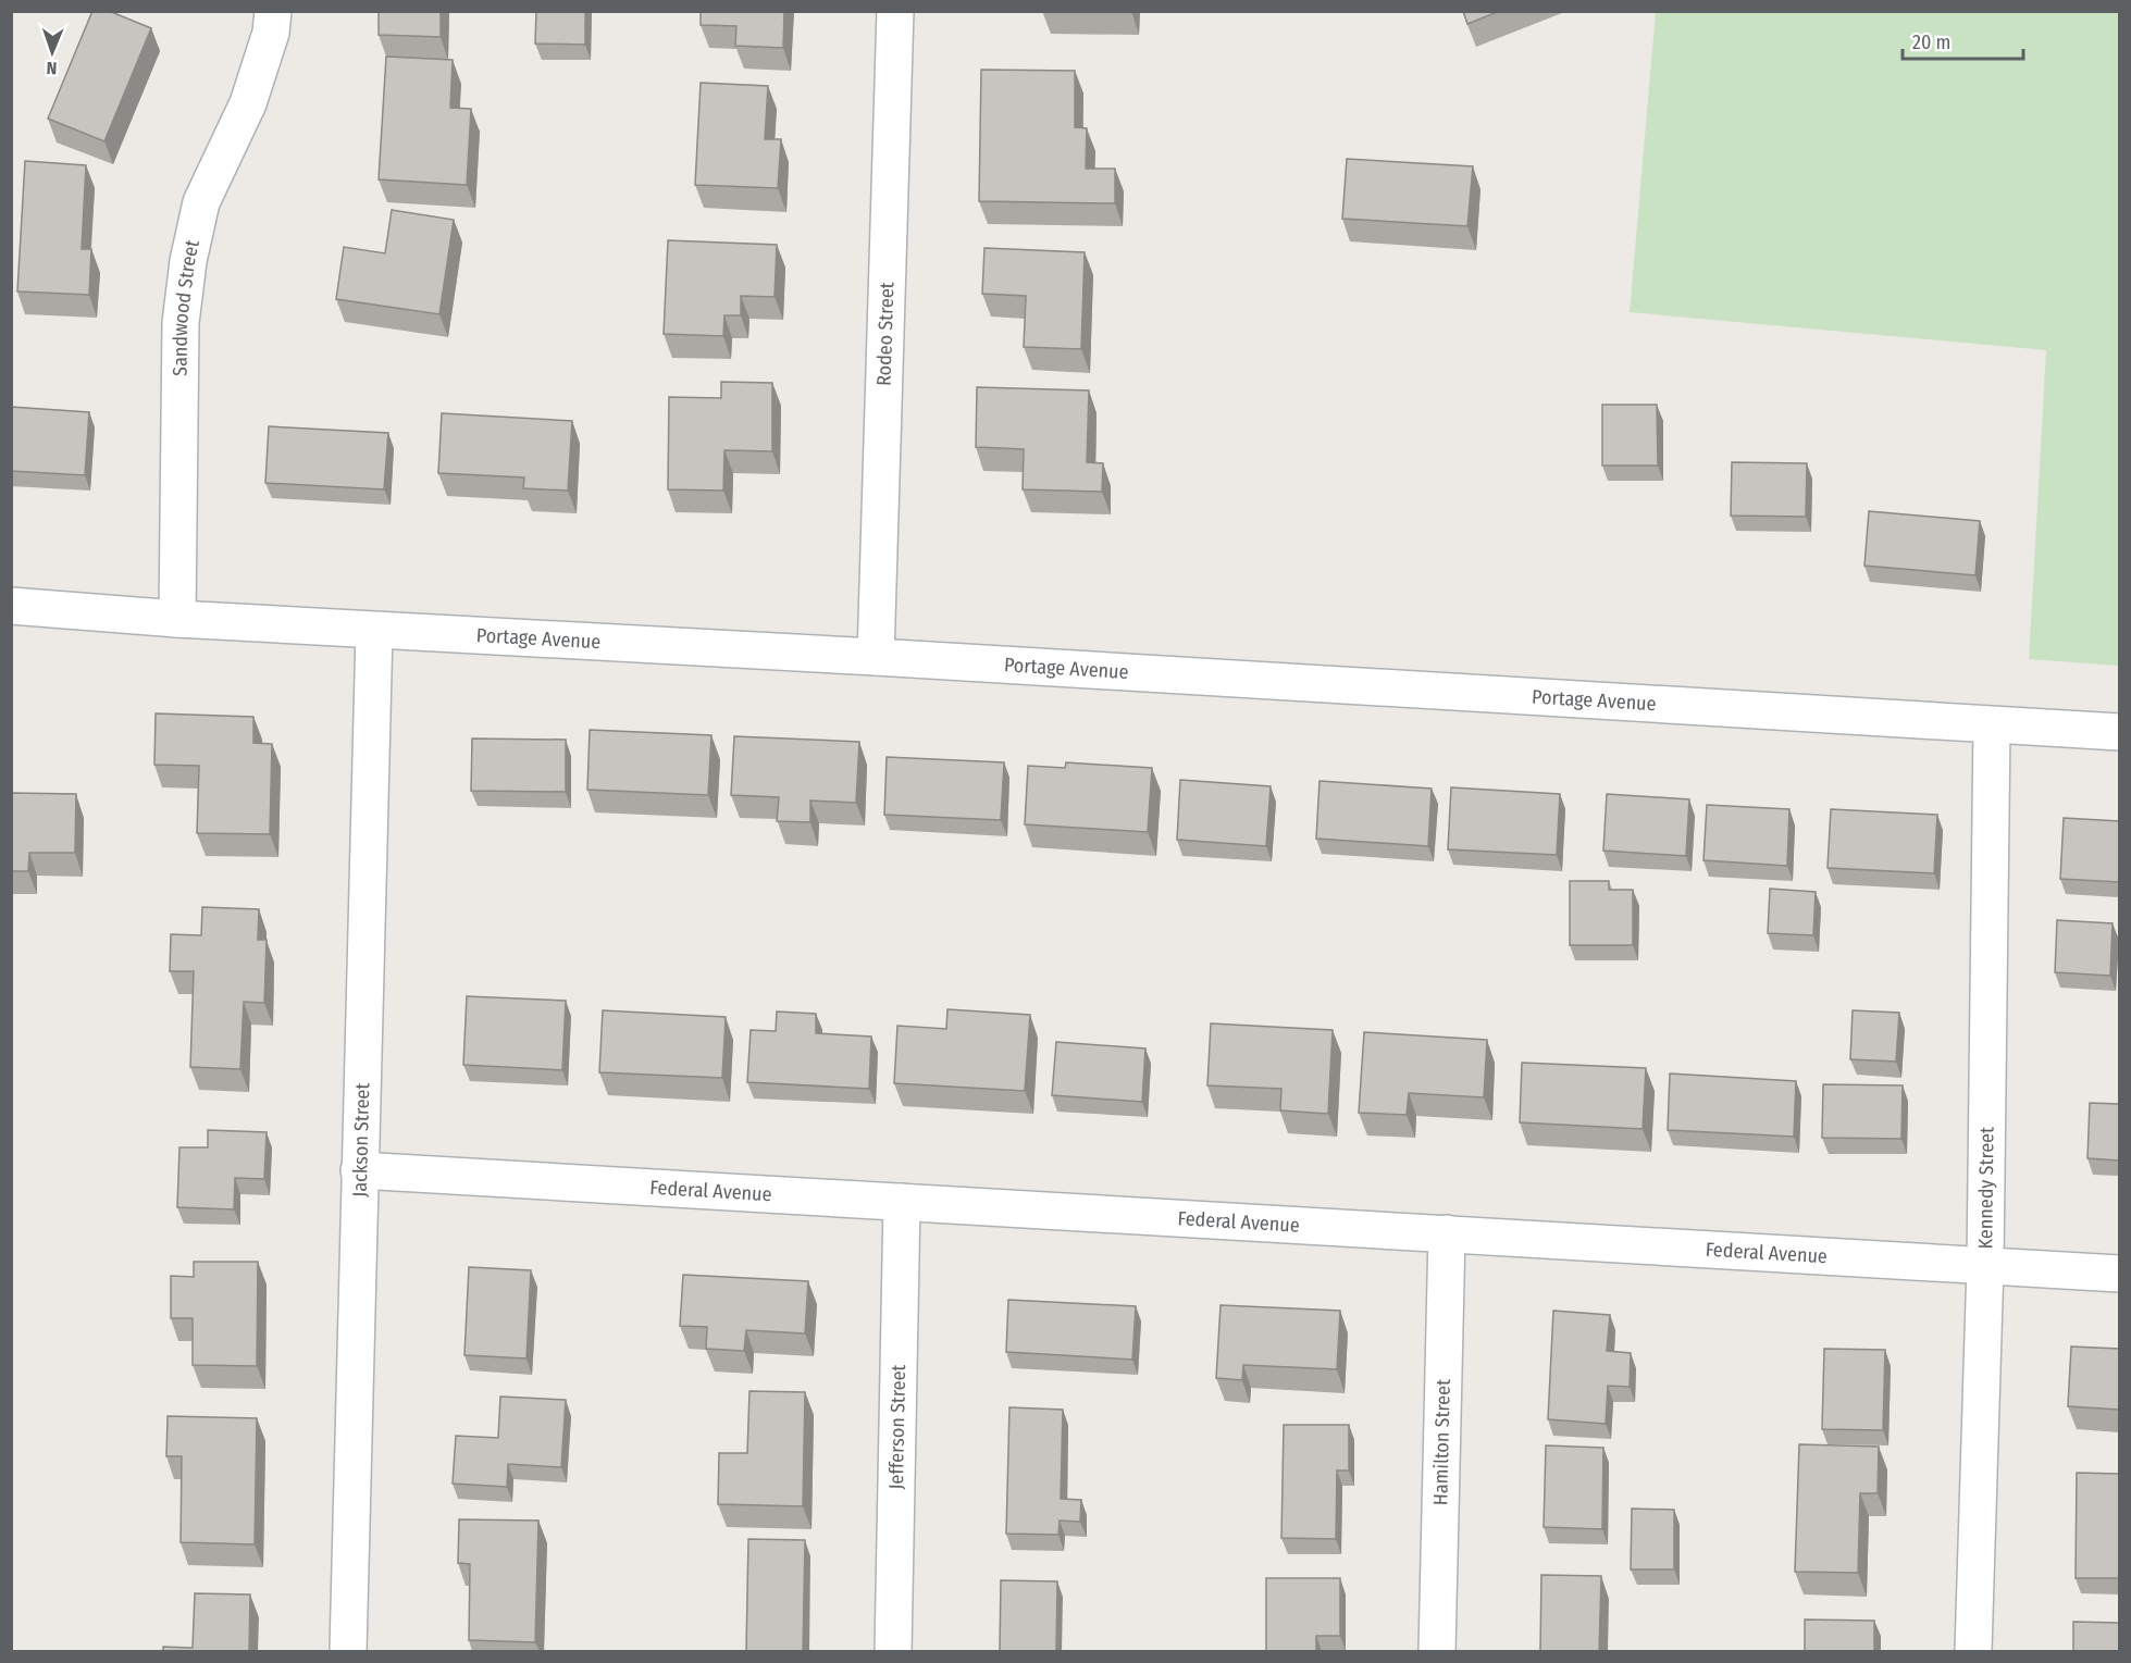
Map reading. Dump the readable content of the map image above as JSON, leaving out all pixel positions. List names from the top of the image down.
{
  "streets": {
    "street": [
      "Sandwood Street",
      "Rodeo Street",
      "Portage Avenue",
      "Jackson Street",
      "Kennedy Street",
      "Federal Avenue",
      "Jefferson Street",
      "Hamilton Street"
    ]
  },
  "crossings": [
    ["Sandwood Street", "Portage Avenue"],
    ["Rodeo Street", "Portage Avenue"],
    ["Portage Avenue", "Jackson Street"],
    ["Portage Avenue", "Kennedy Street"],
    ["Jackson Street", "Federal Avenue"],
    ["Kennedy Street", "Federal Avenue"],
    ["Federal Avenue", "Jefferson Street"],
    ["Federal Avenue", "Hamilton Street"]
  ],
  "scale_bar": "20 m",
  "north": "bottom"
}
